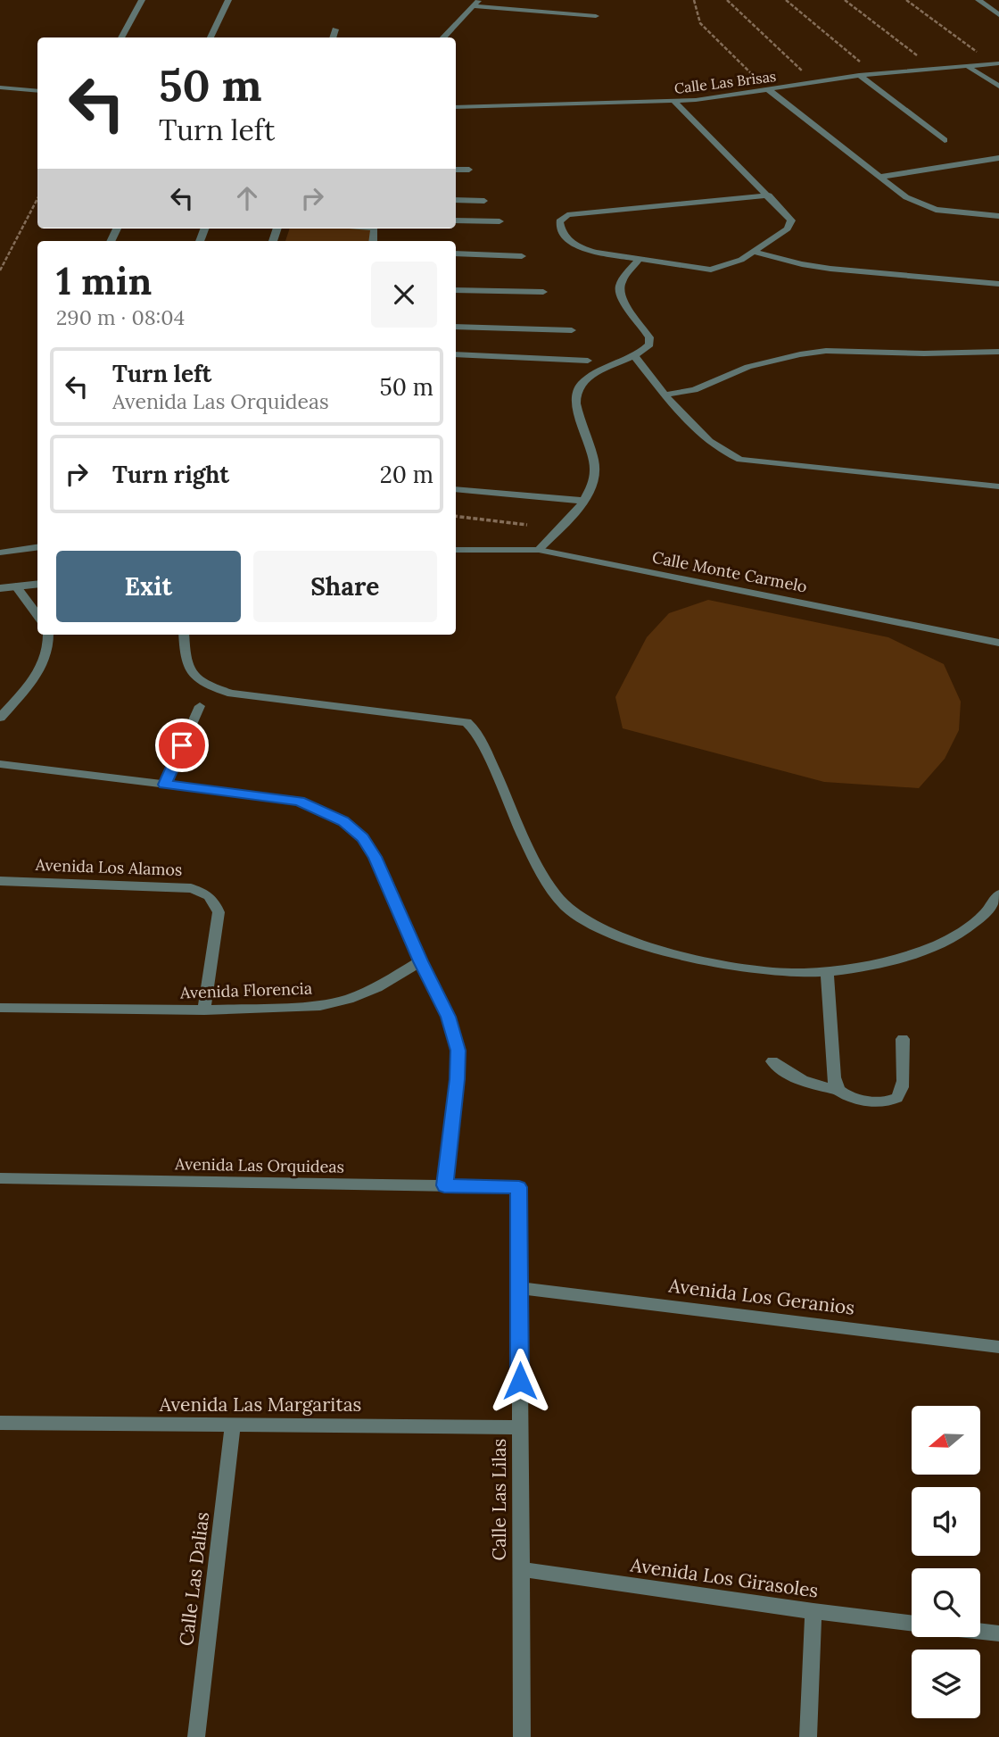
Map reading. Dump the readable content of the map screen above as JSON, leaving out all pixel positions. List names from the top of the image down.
{
  "streets": {
    "street": [
      "Calle Las Brisas",
      "Calle Monte Carmelo",
      "Avenida Los Alamos",
      "Avenida Florencia",
      "Avenida Las Orquideas",
      "Avenida Los Geranios",
      "Avenida Las Margaritas",
      "Calle Las Lilas",
      "Avenida Los Girasoles",
      "Calle Las Dalias"
    ]
  },
  "crossings": [
    ["Avenida Los Alamos", "Avenida Florencia"],
    ["Avenida Las Orquideas", "Calle Las Lilas"],
    ["Avenida Los Geranios", "Calle Las Lilas"],
    ["Avenida Las Margaritas", "Calle Las Lilas"],
    ["Avenida Las Margaritas", "Calle Las Dalias"],
    ["Calle Las Lilas", "Avenida Los Girasoles"]
  ],
  "north": "left",
  "page": {
    "turn": ["50 m", "Turn left"],
    "heading": ["1 min", "290 m · 08:04"],
    "list": [
      {
        "name": "Turn left",
        "note": "Avenida Las Orquideas",
        "value": "50 m"
      },
      {
        "name": "Turn right",
        "value": "20 m"
      }
    ],
    "buttons": ["Exit", "Share"]
  }
}
